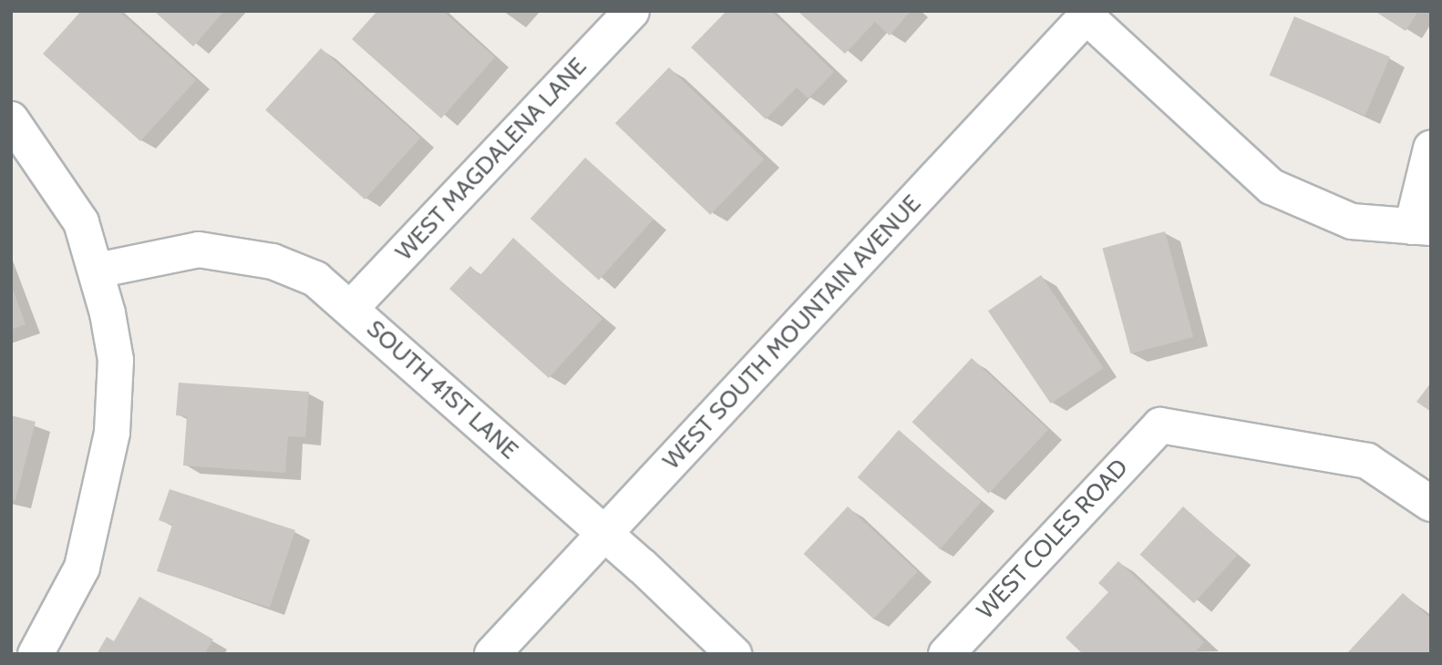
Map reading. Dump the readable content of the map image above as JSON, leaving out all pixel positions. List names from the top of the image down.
{
  "streets": {
    "street": [
      "WEST MAGDALENA LANE",
      "WEST SOUTH MOUNTAIN AVENUE",
      "SOUTH 41ST LANE",
      "WEST COLES ROAD"
    ]
  },
  "crossings": [
    ["WEST MAGDALENA LANE", "SOUTH 41ST LANE"],
    ["WEST SOUTH MOUNTAIN AVENUE", "SOUTH 41ST LANE"]
  ]
}
